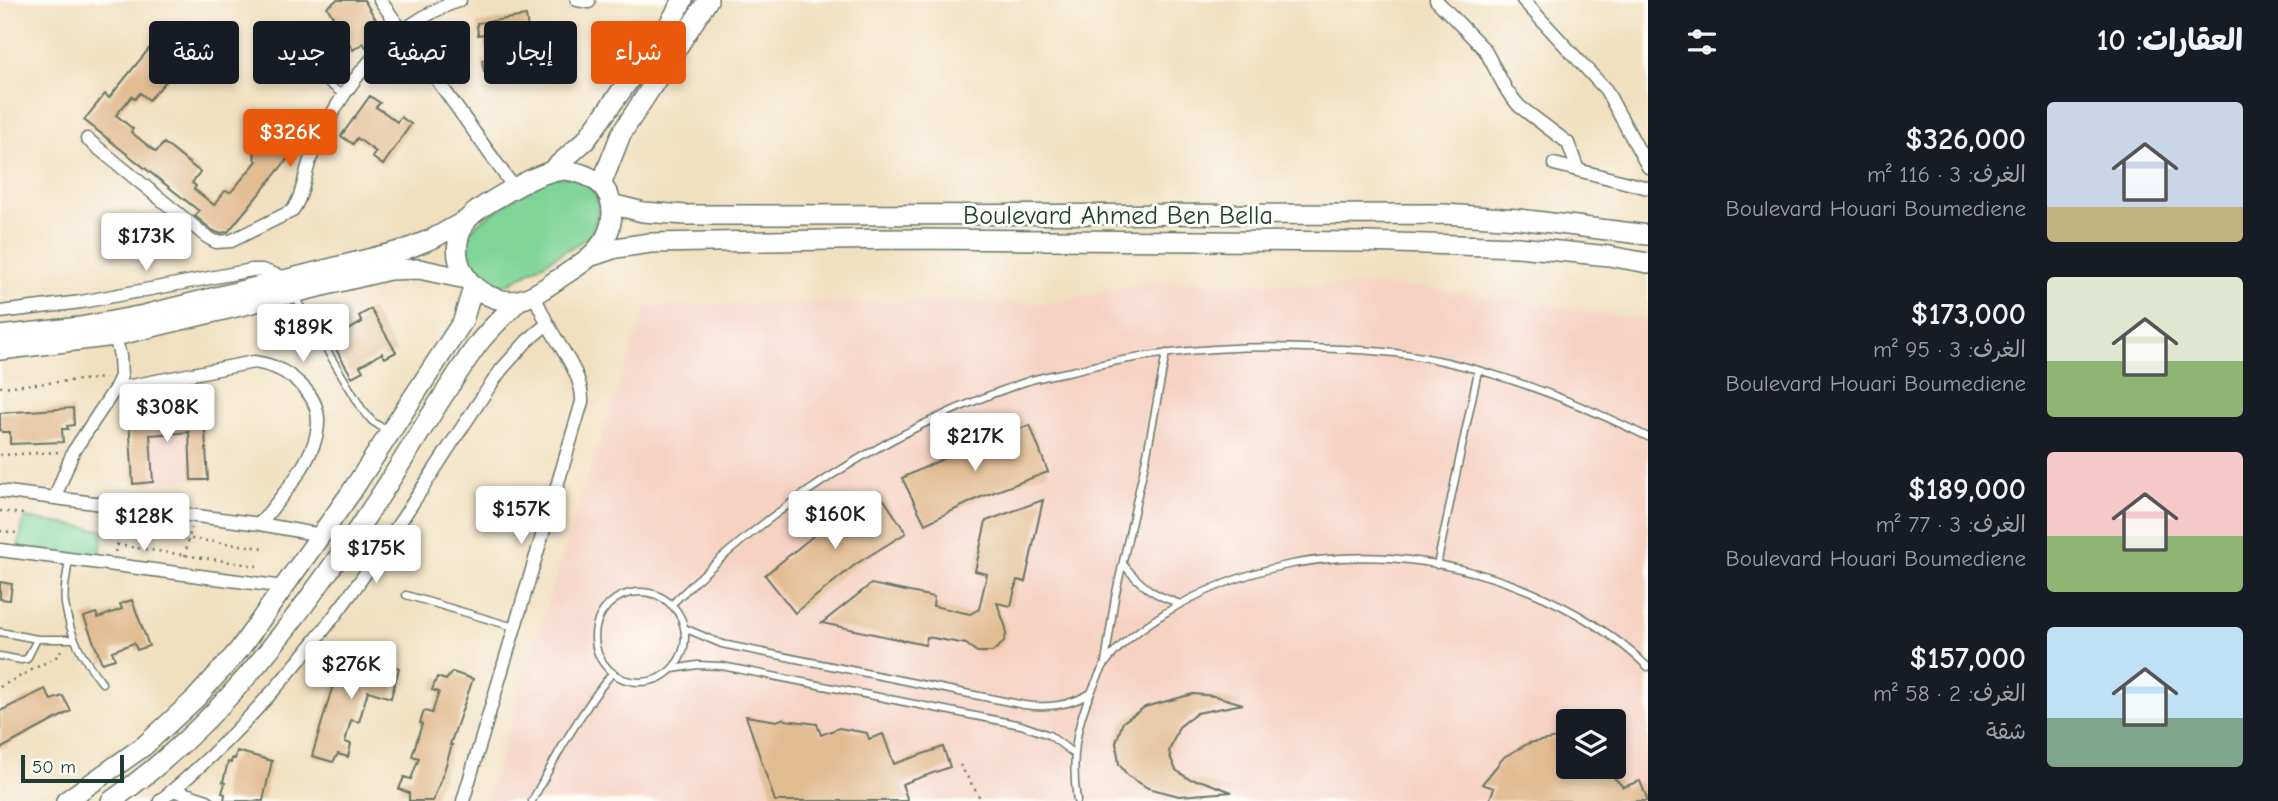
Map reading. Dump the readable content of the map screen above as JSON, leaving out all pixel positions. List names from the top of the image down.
{
  "streets": {
    "main road": ["Boulevard Ahmed Ben Bella"]
  },
  "scale_bar": "50 m",
  "page": {
    "heading": "العقارات: 10",
    "chip": [
      "شراء",
      "إيجار",
      "تصفية",
      "جديد",
      "شقة"
    ],
    "list": [
      {
        "name": "$326,000",
        "note": "الغرف: 3 · 116 m² · Boulevard Houari Boumediene"
      },
      {
        "name": "$173,000",
        "note": "الغرف: 3 · 95 m² · Boulevard Houari Boumediene"
      },
      {
        "name": "$189,000",
        "note": "الغرف: 3 · 77 m² · Boulevard Houari Boumediene"
      },
      {
        "name": "$157,000",
        "note": "الغرف: 2 · 58 m² · شقة"
      }
    ],
    "price": [
      "$326K",
      "$173K",
      "$189K",
      "$308K",
      "$217K",
      "$157K",
      "$160K",
      "$128K",
      "$175K",
      "$276K"
    ],
    "scale": "50 m"
  }
}
